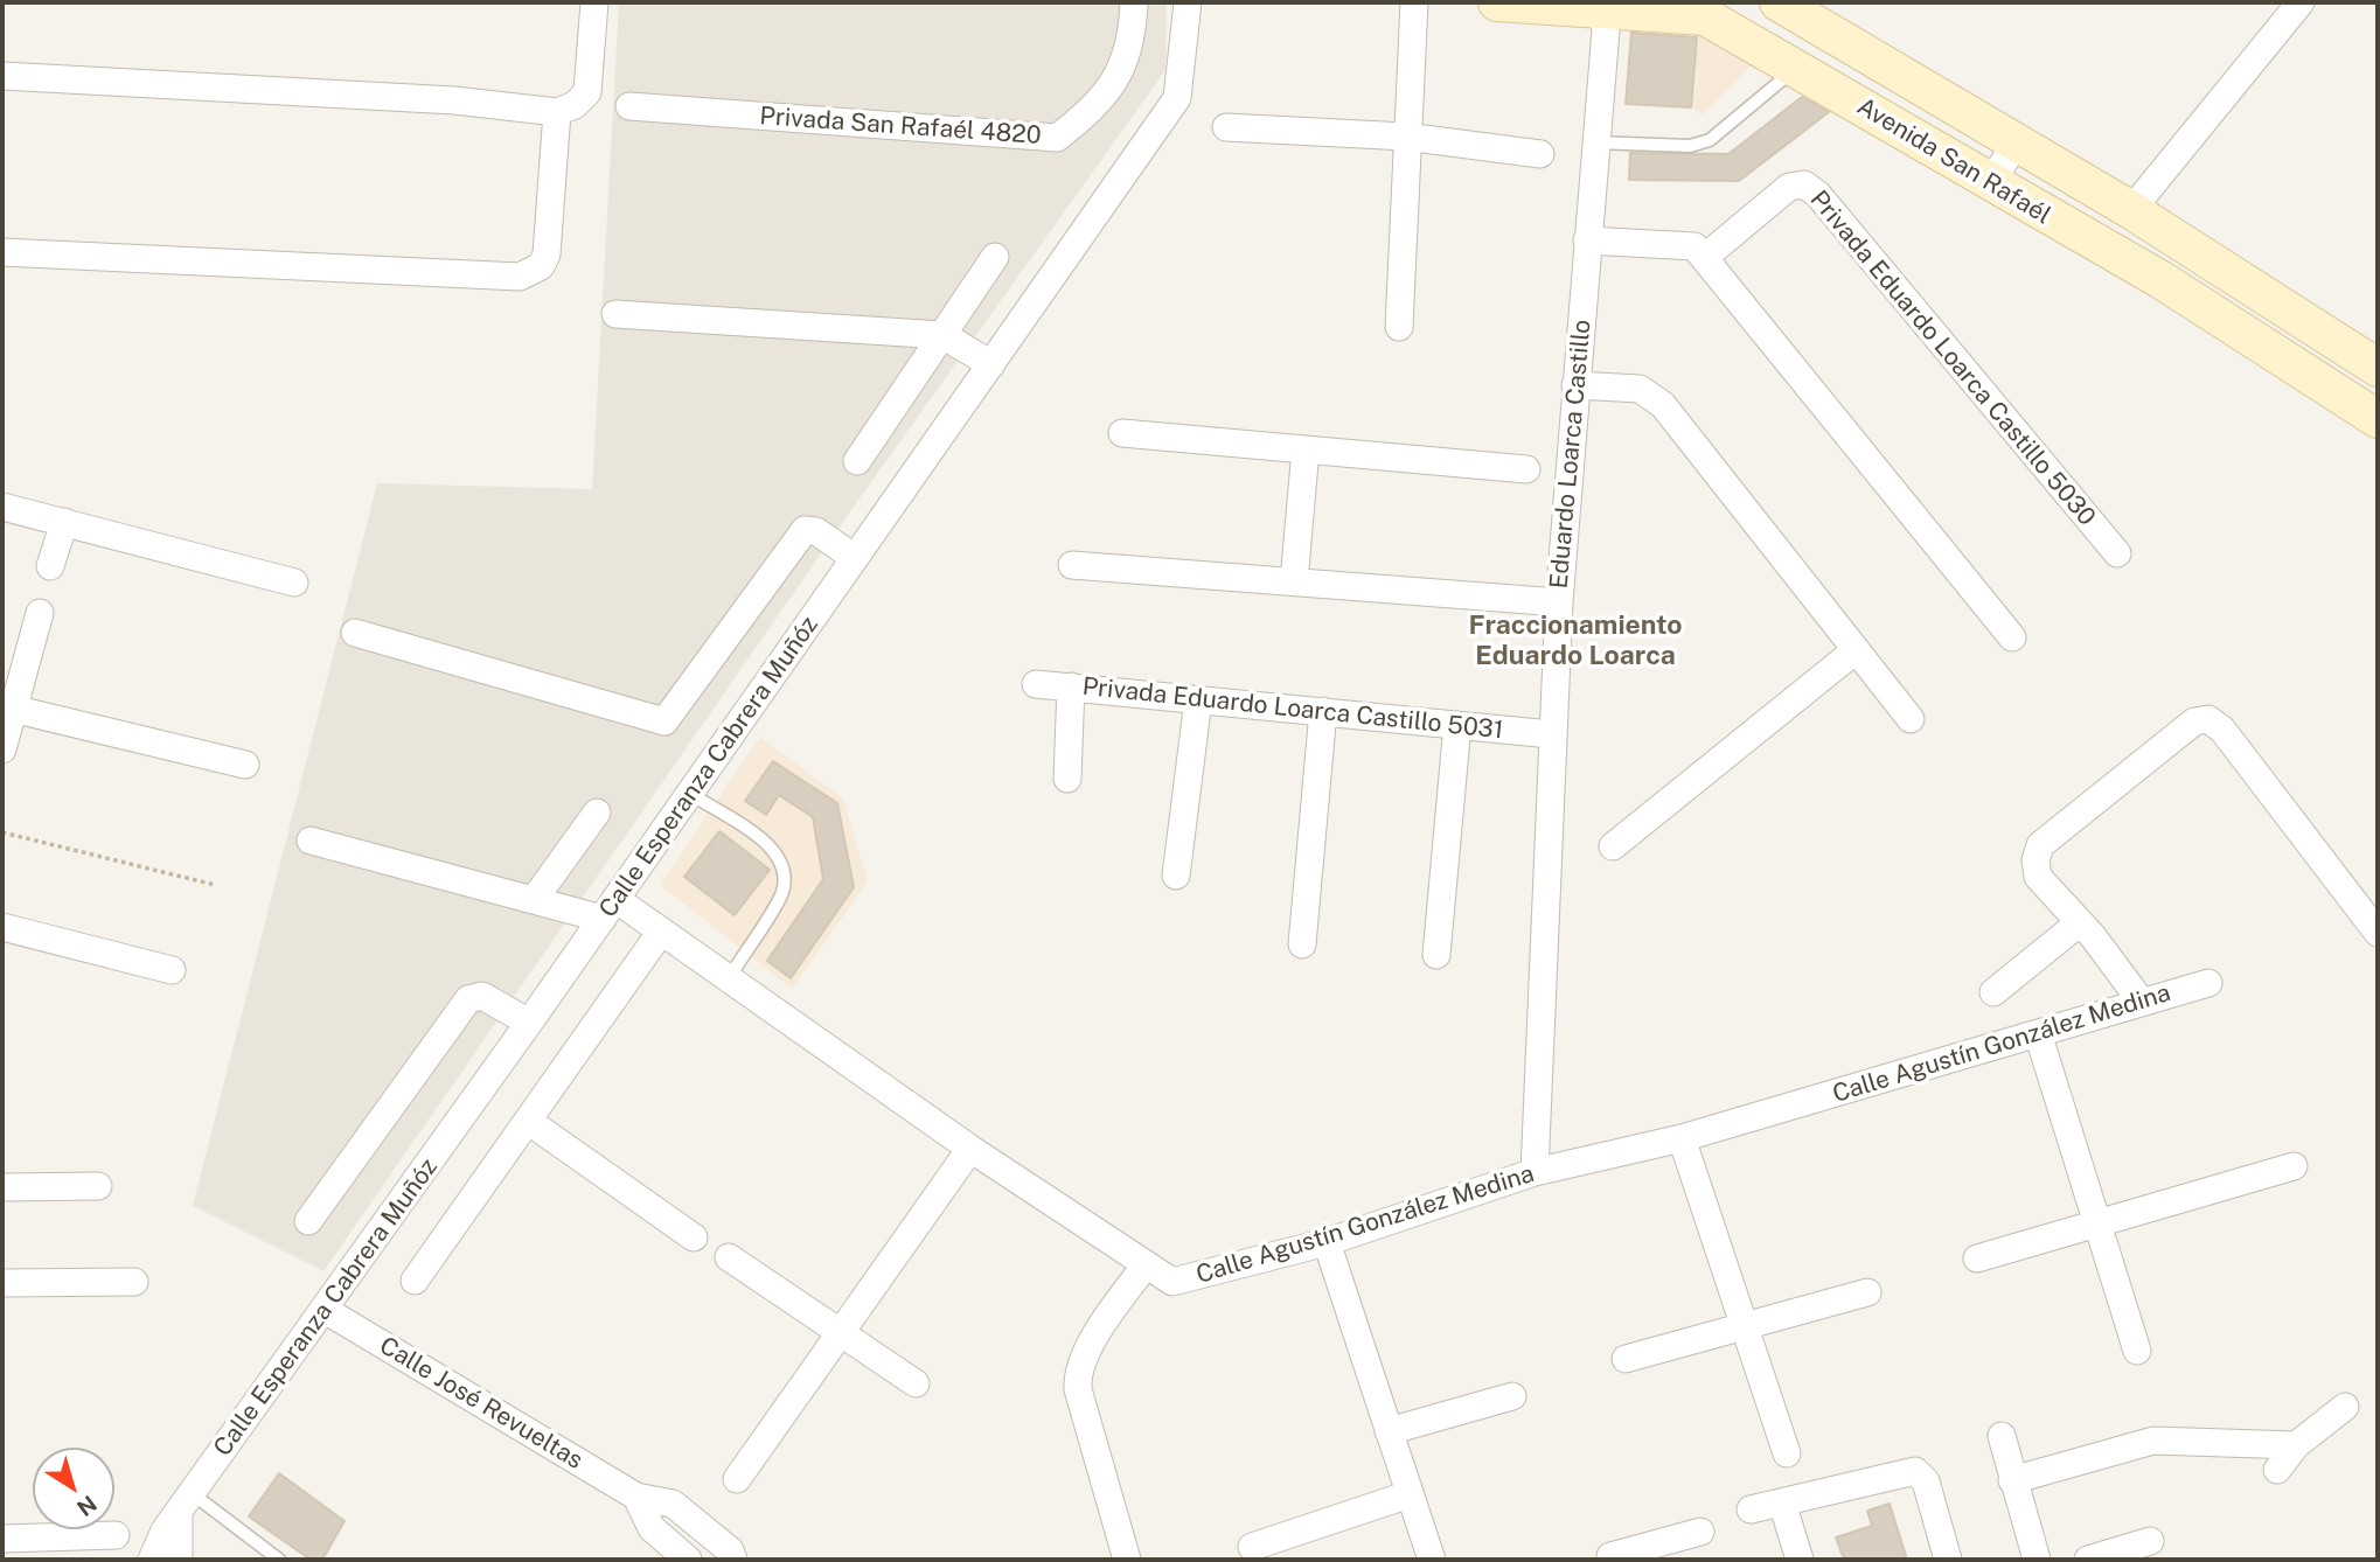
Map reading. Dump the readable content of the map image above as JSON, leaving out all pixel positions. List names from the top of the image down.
{
  "streets": {
    "main road": ["Avenida San Rafaél"],
    "street": [
      "Privada San Rafaél 4820",
      "Privada Eduardo Loarca Castillo 5030",
      "Eduardo Loarca Castillo",
      "Privada Eduardo Loarca Castillo 5031",
      "Calle Esperanza Cabrera Muñóz",
      "Calle Agustín González Medina",
      "Calle José Revueltas"
    ]
  },
  "crossings": [
    ["Avenida San Rafaél", "Eduardo Loarca Castillo"],
    ["Eduardo Loarca Castillo", "Privada Eduardo Loarca Castillo 5031"],
    ["Eduardo Loarca Castillo", "Calle Agustín González Medina"],
    ["Calle Esperanza Cabrera Muñóz", "Calle Agustín González Medina"],
    ["Calle Esperanza Cabrera Muñóz", "Calle José Revueltas"]
  ],
  "districts": ["Fraccionamiento Eduardo Loarca"],
  "north": "bottom right"
}
